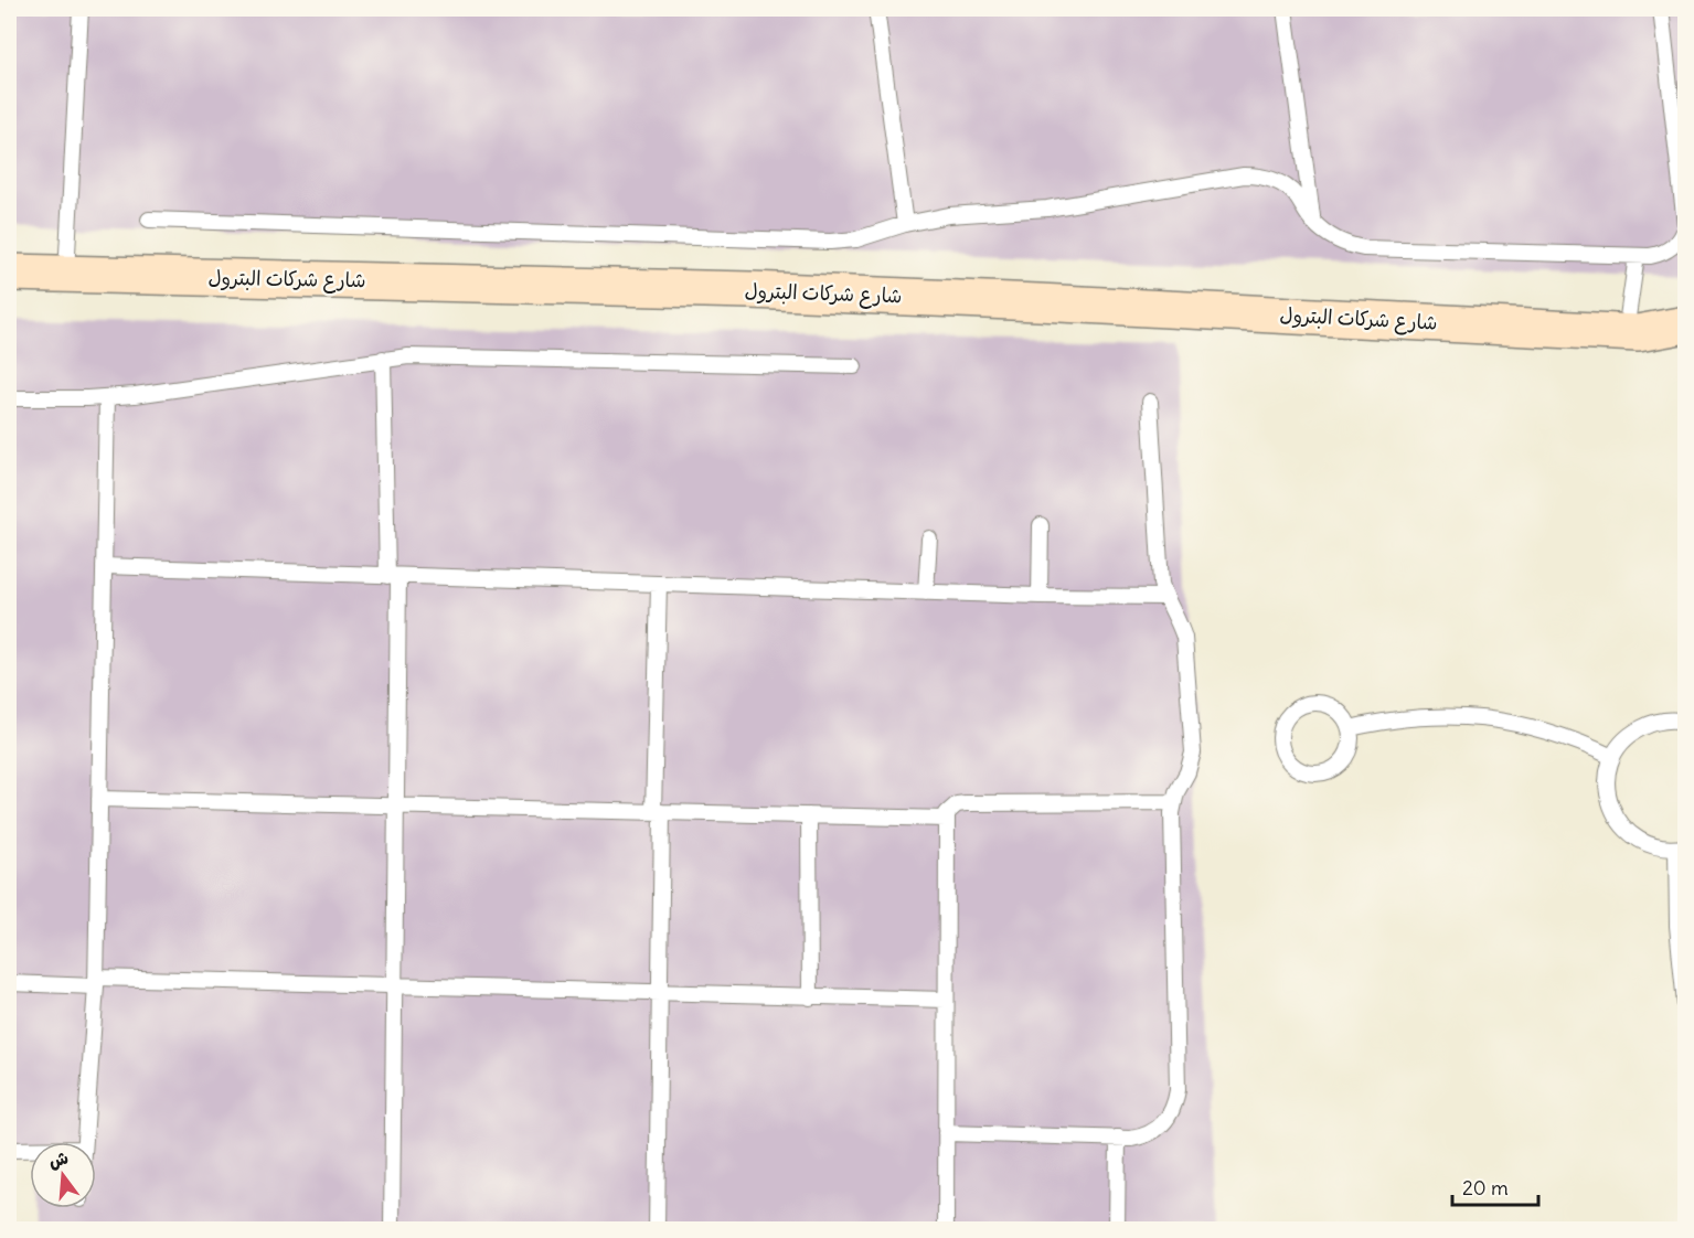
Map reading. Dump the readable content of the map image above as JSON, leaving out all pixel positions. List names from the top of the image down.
{
  "streets": {
    "street": ["شارع شركات البترول"]
  },
  "scale_bar": "20 m",
  "north": "top"
}
